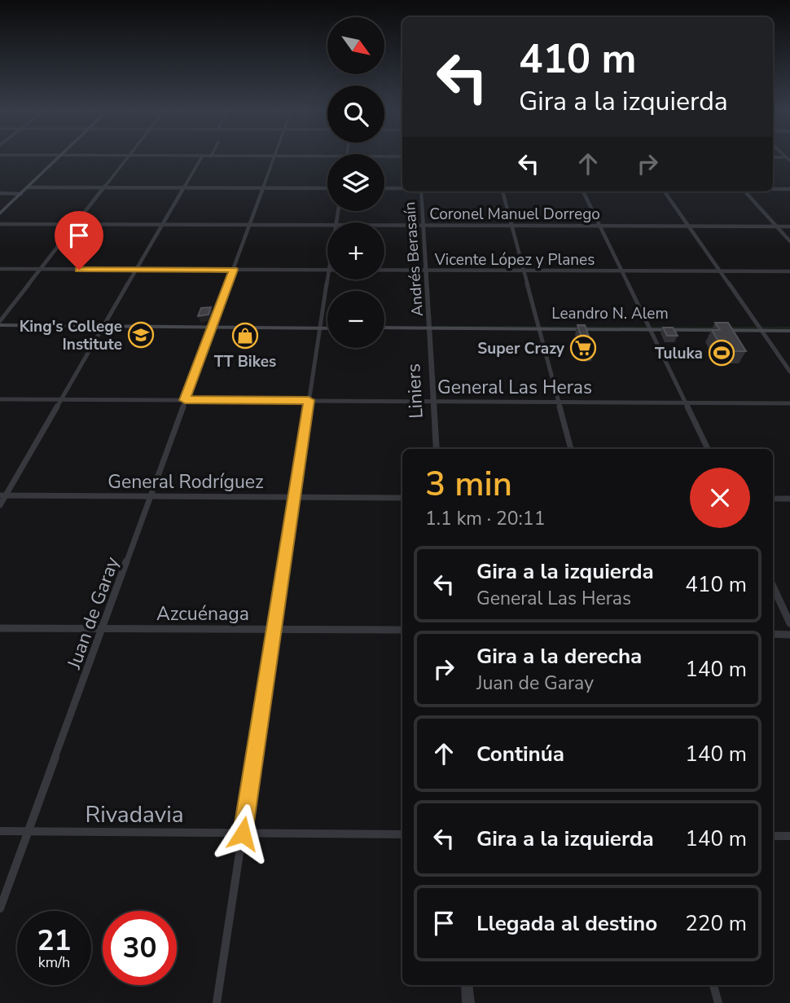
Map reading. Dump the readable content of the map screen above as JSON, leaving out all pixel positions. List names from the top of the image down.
{
  "streets": {
    "main road": ["Leandro N. Alem"],
    "street": [
      "Coronel Manuel Dorrego",
      "Andrés Berasaín",
      "Vicente López y Planes",
      "General Las Heras",
      "Liniers",
      "General Rodríguez",
      "Juan de Garay",
      "Azcuénaga",
      "Rivadavia"
    ]
  },
  "crossings": [
    ["Coronel Manuel Dorrego", "Andrés Berasaín"],
    ["Coronel Manuel Dorrego", "Juan de Garay"],
    ["Andrés Berasaín", "Vicente López y Planes"],
    ["Andrés Berasaín", "Leandro N. Alem"],
    ["Andrés Berasaín", "Liniers"],
    ["Vicente López y Planes", "Juan de Garay"],
    ["Leandro N. Alem", "Liniers"],
    ["General Las Heras", "Liniers"],
    ["General Las Heras", "Juan de Garay"],
    ["General Rodríguez", "Juan de Garay"],
    ["Juan de Garay", "Azcuénaga"],
    ["Juan de Garay", "Rivadavia"]
  ],
  "places": {
    "school or university": ["King's College Institute"],
    "shop": ["TT Bikes"],
    "supermarket": ["Super Crazy"],
    "sports": ["Tuluka"]
  },
  "north": "bottom right",
  "page": {
    "map_buttons": ["+", "−"],
    "turn": ["410 m", "Gira a la izquierda"],
    "heading": ["3 min", "1.1 km · 20:11"],
    "list": [
      {
        "name": "Gira a la izquierda",
        "note": "General Las Heras",
        "value": "410 m"
      },
      {
        "name": "Gira a la derecha",
        "note": "Juan de Garay",
        "value": "140 m"
      },
      {
        "name": "Continúa",
        "value": "140 m"
      },
      {
        "name": "Gira a la izquierda",
        "value": "140 m"
      },
      {
        "name": "Llegada al destino",
        "value": "220 m"
      }
    ],
    "speed": "21 km/h",
    "limit": "30"
  }
}
